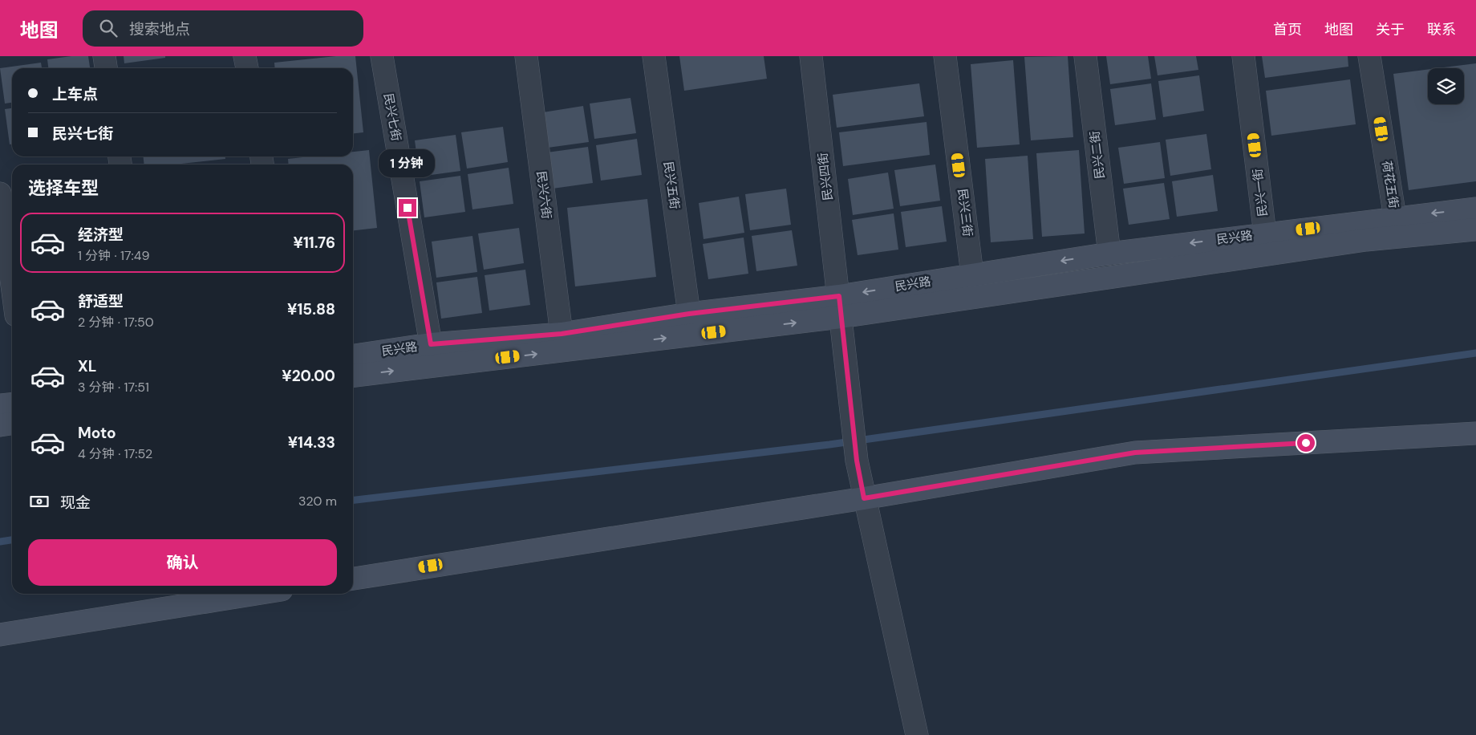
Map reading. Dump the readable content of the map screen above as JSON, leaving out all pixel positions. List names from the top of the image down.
{
  "streets": {
    "street": [
      "民兴七街",
      "民兴二街",
      "民兴四街",
      "荷花五街",
      "民兴五街",
      "民兴一街",
      "民兴六街",
      "民兴三街",
      "民兴路"
    ]
  },
  "crossings": [
    ["民兴七街", "民兴路"],
    ["民兴二街", "民兴路"],
    ["民兴四街", "民兴路"],
    ["荷花五街", "民兴路"],
    ["民兴五街", "民兴路"],
    ["民兴一街", "民兴路"],
    ["民兴六街", "民兴路"],
    ["民兴三街", "民兴路"]
  ],
  "page": {
    "header": "地图",
    "search": "搜索地点",
    "nav": [
      "首页",
      "地图",
      "关于",
      "联系"
    ],
    "banner": ["上车点", "民兴七街"],
    "bubble": "1 分钟",
    "heading": "选择车型",
    "list": [
      {
        "name": "经济型",
        "note": "1 分钟 · 17:49",
        "value": "¥11.76"
      },
      {
        "name": "舒适型",
        "note": "2 分钟 · 17:50",
        "value": "¥15.88"
      },
      {
        "name": "XL",
        "note": "3 分钟 · 17:51",
        "value": "¥20.00"
      },
      {
        "name": "Moto",
        "note": "4 分钟 · 17:52",
        "value": "¥14.33"
      }
    ],
    "pay": ["现金", "320 m"],
    "buttons": "确认"
  }
}
